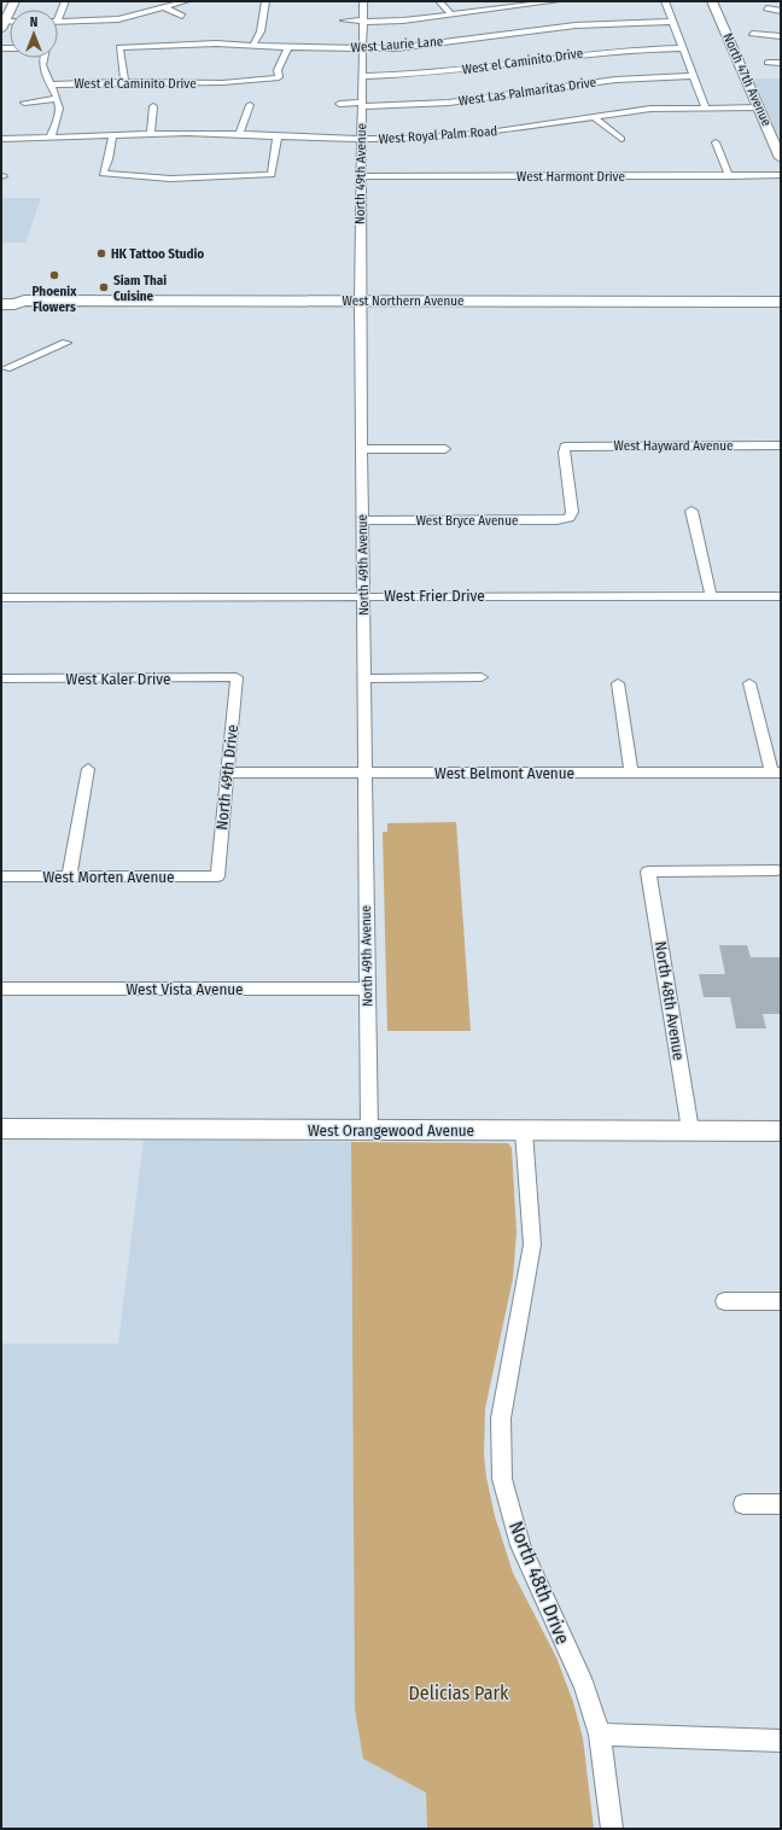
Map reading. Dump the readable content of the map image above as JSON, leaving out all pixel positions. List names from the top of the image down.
{
  "streets": {
    "main road": ["West Northern Avenue"],
    "street": [
      "West Laurie Lane",
      "West el Caminito Drive",
      "North 47th Avenue",
      "West Las Palmaritas Drive",
      "West Royal Palm Road",
      "North 49th Avenue",
      "West Harmont Drive",
      "West Hayward Avenue",
      "West Bryce Avenue",
      "West Frier Drive",
      "West Kaler Drive",
      "West Belmont Avenue",
      "North 49th Drive",
      "West Morten Avenue",
      "West Vista Avenue",
      "North 48th Avenue",
      "West Orangewood Avenue",
      "North 48th Drive"
    ]
  },
  "crossings": [
    ["West Laurie Lane", "West el Caminito Drive"],
    ["West Laurie Lane", "North 49th Avenue"],
    ["West el Caminito Drive", "North 49th Avenue"],
    ["North 47th Avenue", "West Royal Palm Road"],
    ["West Las Palmaritas Drive", "North 49th Avenue"],
    ["West Royal Palm Road", "North 49th Avenue"],
    ["North 49th Avenue", "West Harmont Drive"],
    ["North 49th Avenue", "West Northern Avenue"],
    ["North 49th Avenue", "West Bryce Avenue"],
    ["North 49th Avenue", "West Frier Drive"],
    ["North 49th Avenue", "West Belmont Avenue"],
    ["North 49th Avenue", "West Vista Avenue"],
    ["North 49th Avenue", "West Orangewood Avenue"],
    ["West Hayward Avenue", "West Bryce Avenue"],
    ["West Kaler Drive", "North 49th Drive"],
    ["West Belmont Avenue", "North 49th Drive"],
    ["North 49th Drive", "West Morten Avenue"],
    ["North 48th Avenue", "West Orangewood Avenue"],
    ["West Orangewood Avenue", "North 48th Drive"]
  ],
  "parks": ["Delicias Park"],
  "places": ["HK Tattoo Studio", "Phoenix Flowers", "Siam Thai Cuisine"],
  "north": "top"
}
